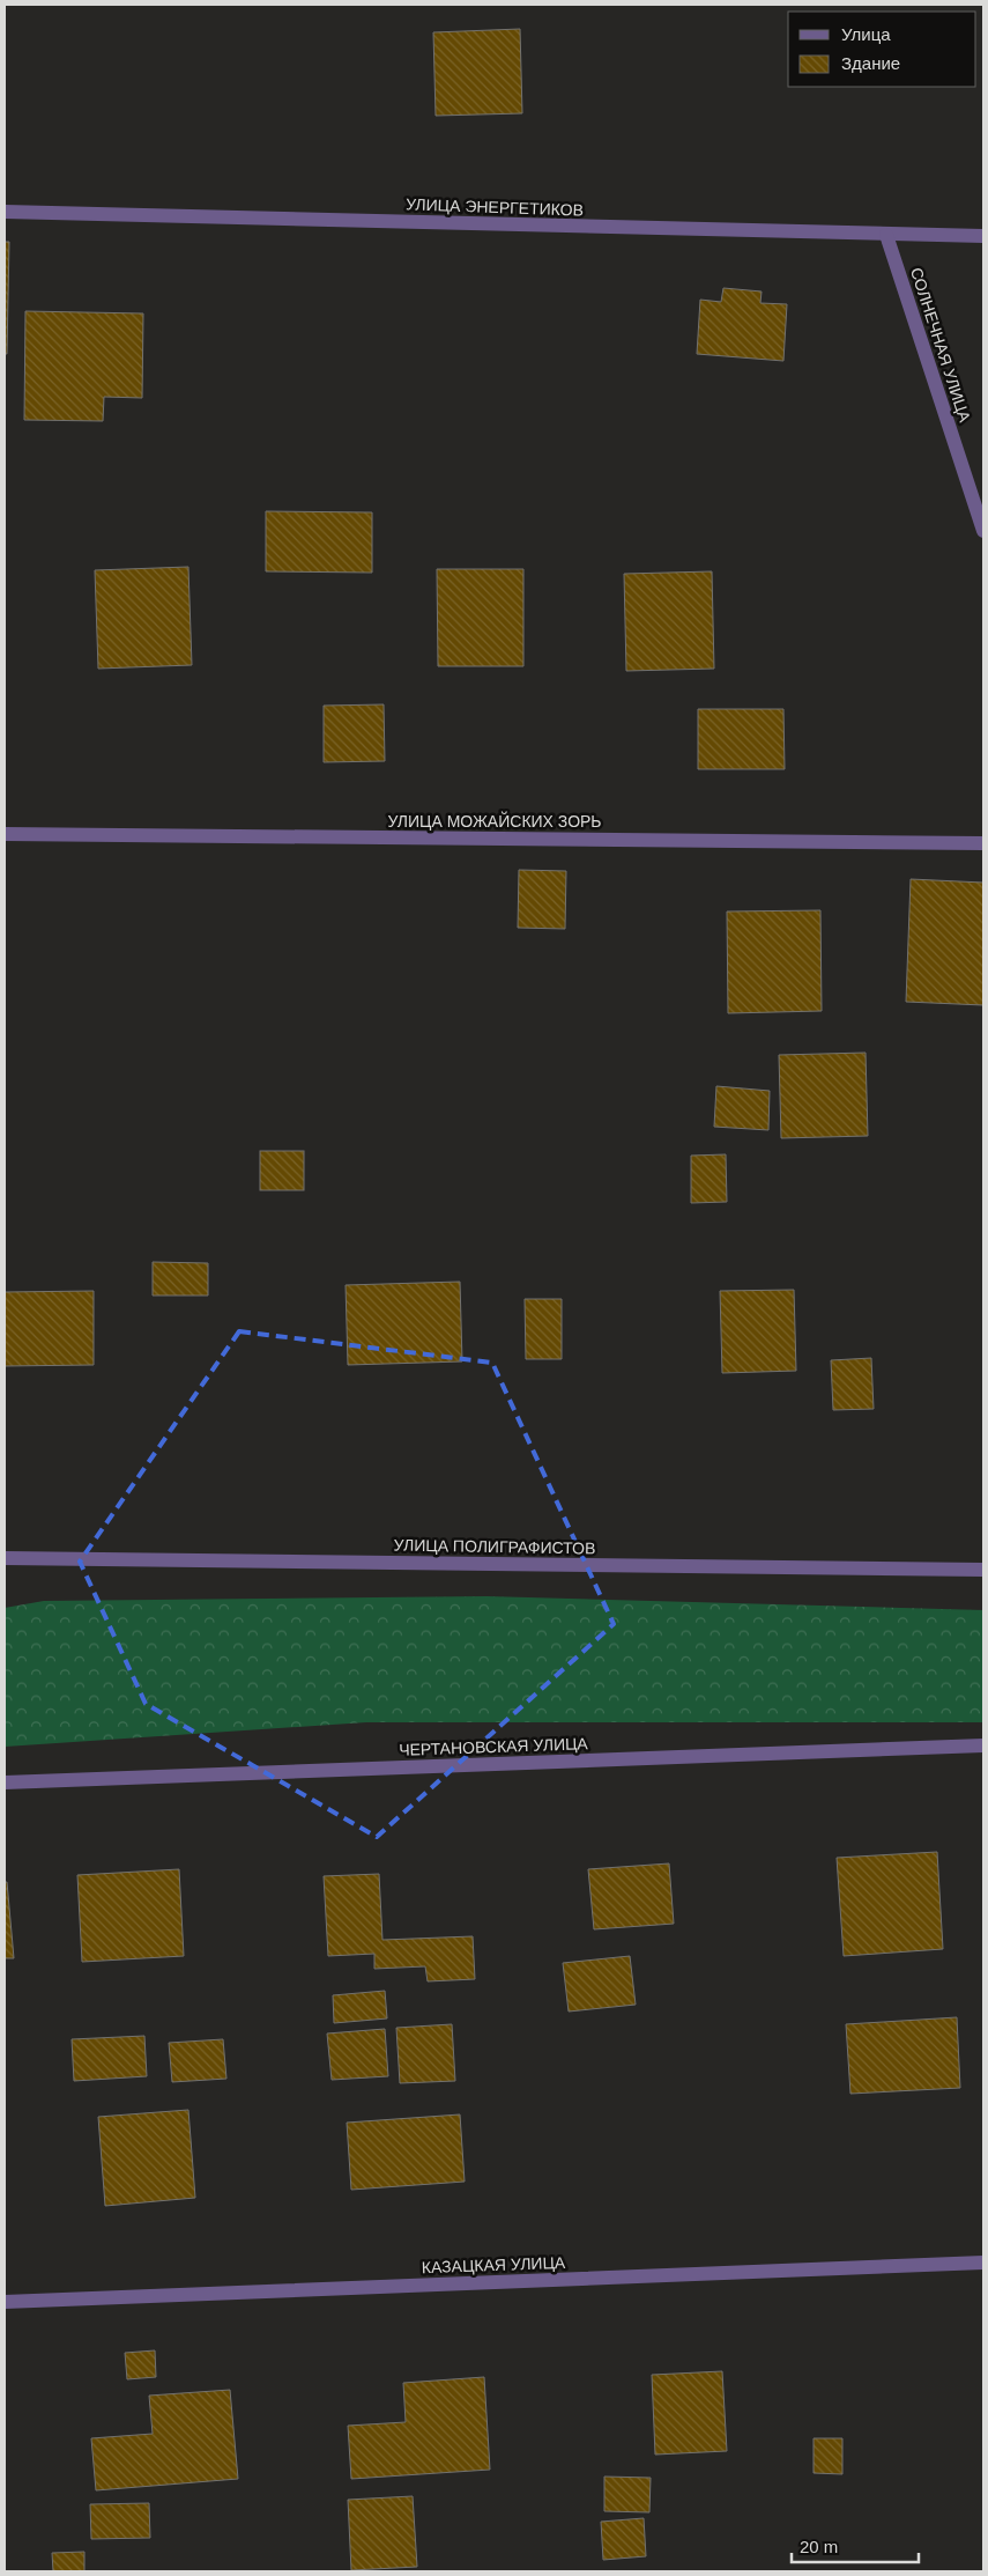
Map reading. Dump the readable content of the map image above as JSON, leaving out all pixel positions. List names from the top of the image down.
{
  "streets": {
    "street": [
      "УЛИЦА ЭНЕРГЕТИКОВ",
      "СОЛНЕЧНАЯ УЛИЦА",
      "УЛИЦА МОЖАЙСКИХ ЗОРЬ",
      "УЛИЦА ПОЛИГРАФИСТОВ",
      "ЧЕРТАНОВСКАЯ УЛИЦА",
      "КАЗАЦКАЯ УЛИЦА"
    ]
  },
  "crossings": [
    ["УЛИЦА ЭНЕРГЕТИКОВ", "СОЛНЕЧНАЯ УЛИЦА"]
  ],
  "legend": ["Улица", "Здание"],
  "scale_bar": "20 m"
}
